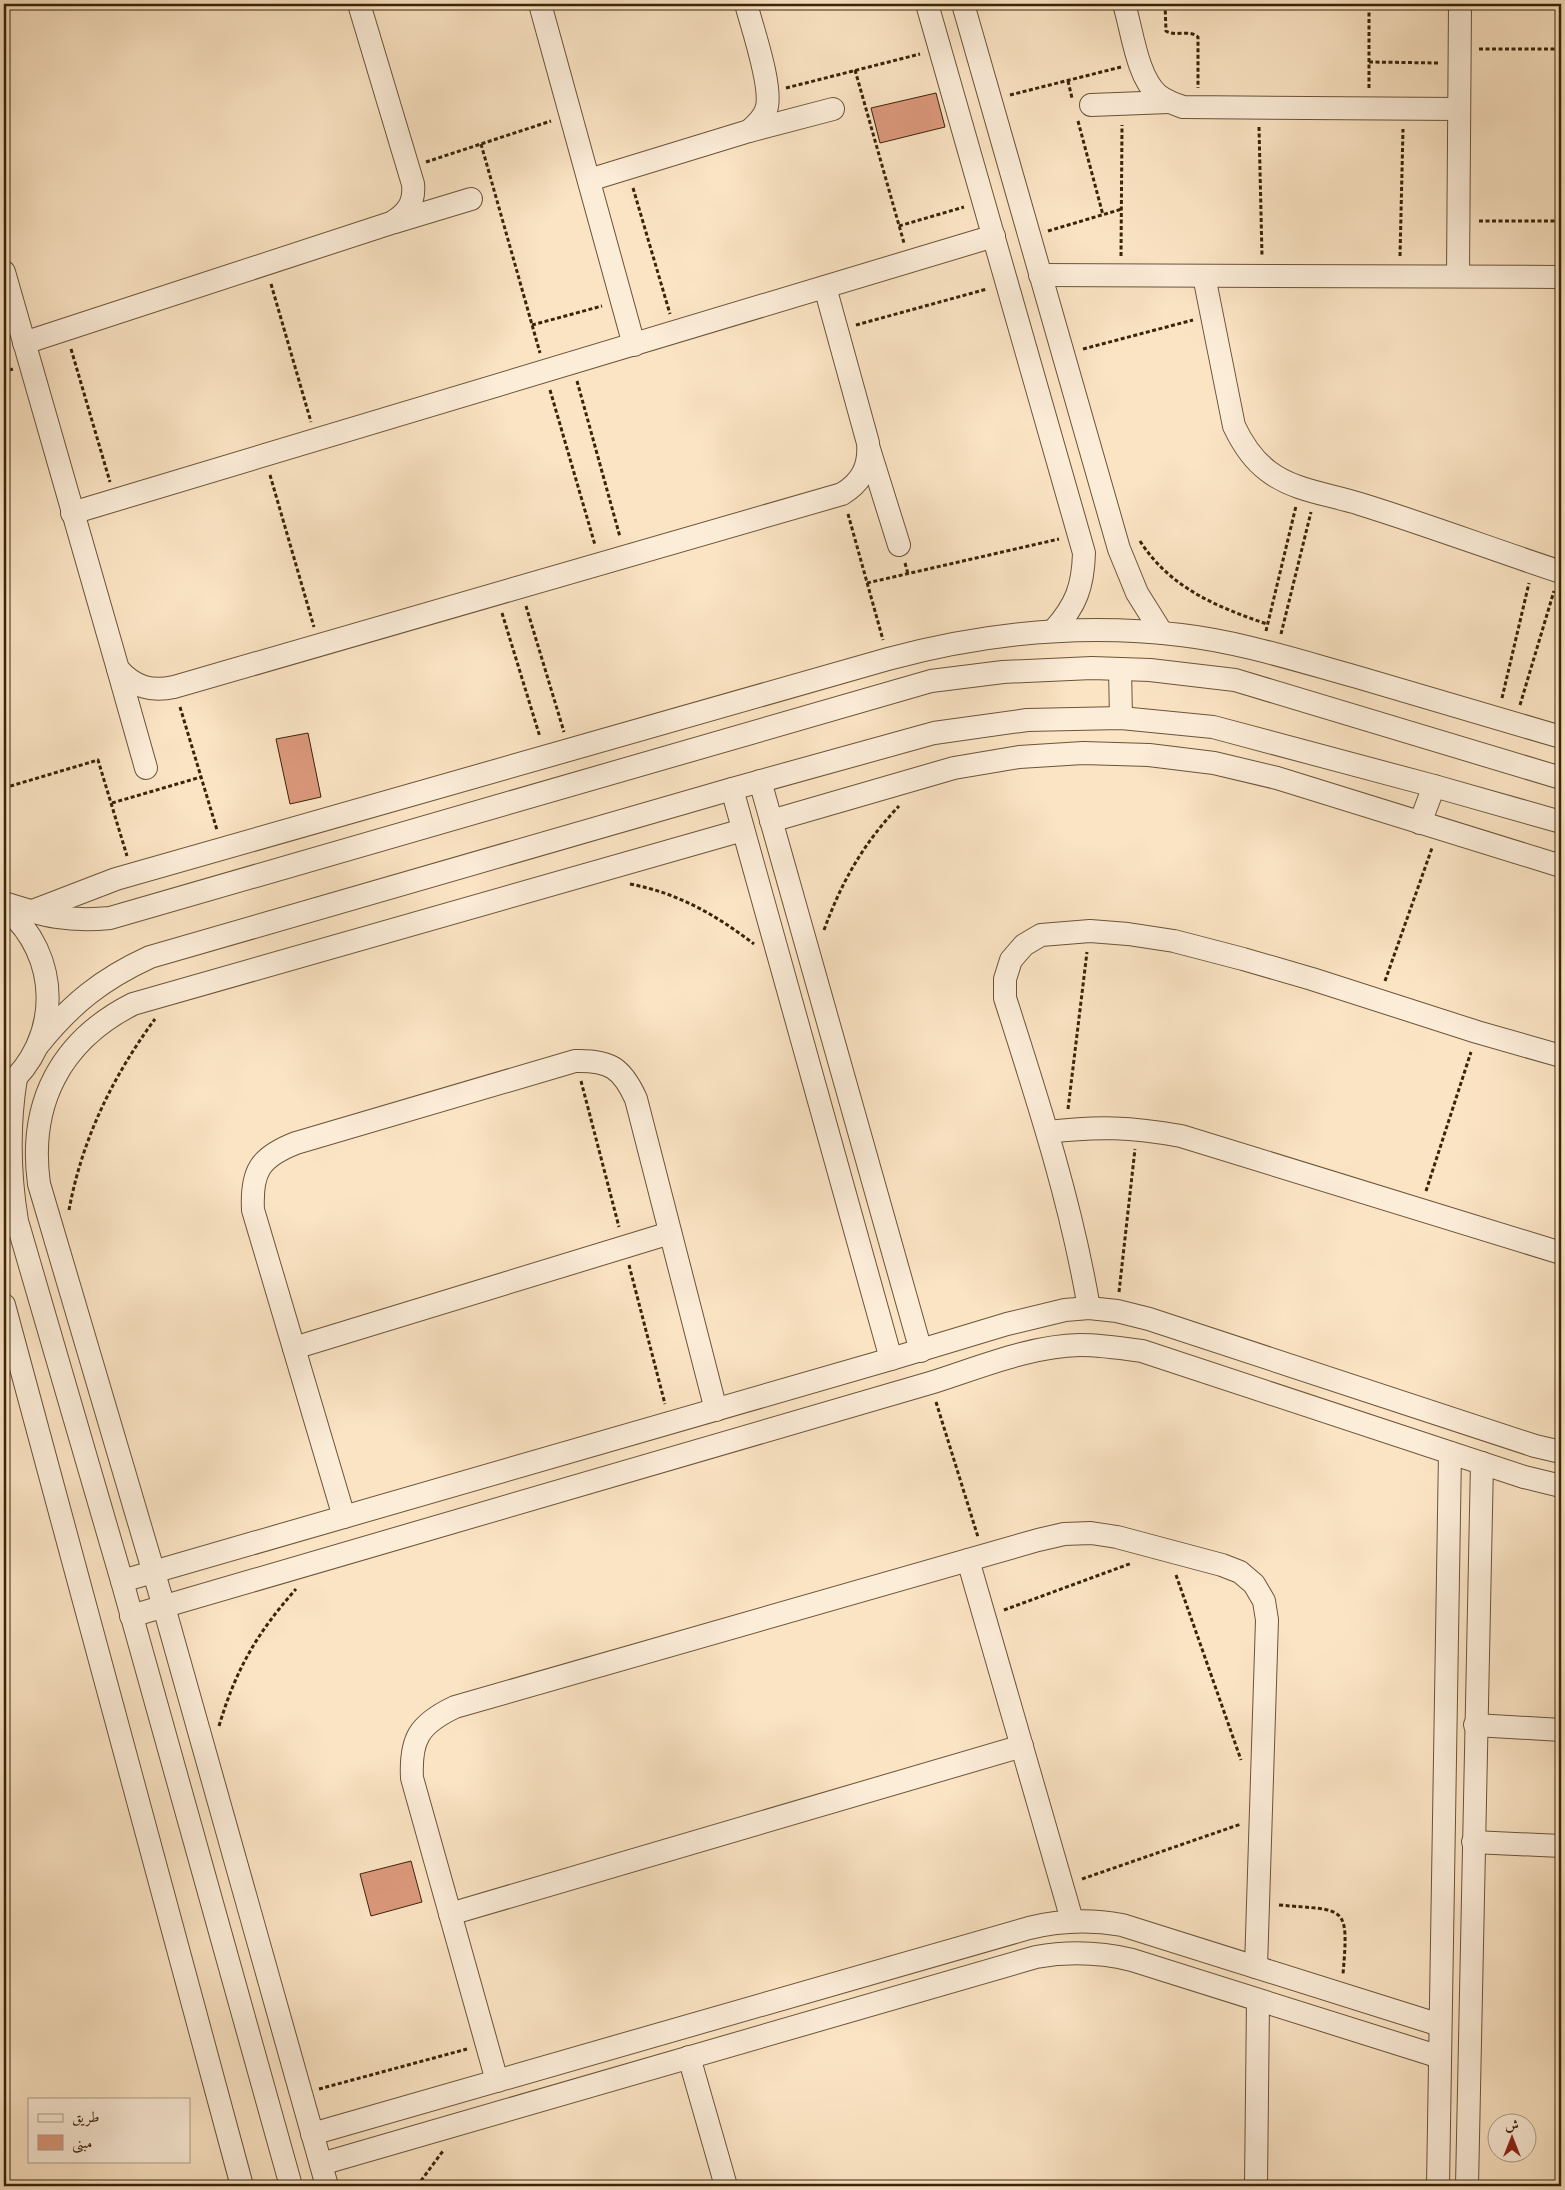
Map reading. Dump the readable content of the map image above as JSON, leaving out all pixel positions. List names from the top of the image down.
{
  "legend": ["طريق", "مبنى"],
  "north": "top"
}
